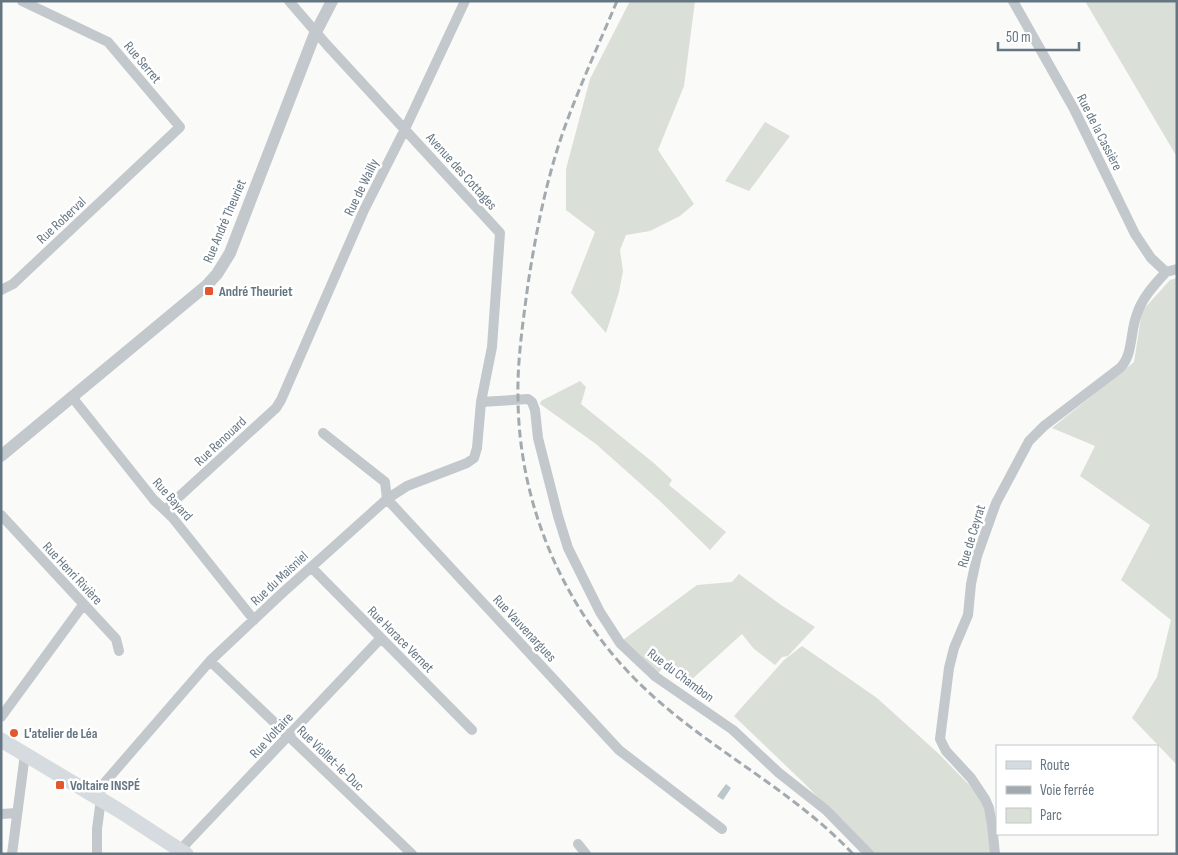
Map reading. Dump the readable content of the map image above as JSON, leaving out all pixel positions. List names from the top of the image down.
{
  "streets": {
    "street": [
      "Rue Serret",
      "Rue de la Cassière",
      "Avenue des Cottages",
      "Rue de Wailly",
      "Rue Roberval",
      "Rue André Theuriet",
      "Rue Renouard",
      "Rue Bayard",
      "Rue de Ceyrat",
      "Rue Henri Rivière",
      "Rue du Maisniel",
      "Rue Vauvenargues",
      "Rue Horace Vernet",
      "Rue du Chambon",
      "Rue Voltaire",
      "Rue Viollet-le-Duc"
    ]
  },
  "crossings": [
    ["Rue Serret", "Rue Roberval"],
    ["Rue de la Cassière", "Rue de Ceyrat"],
    ["Avenue des Cottages", "Rue de Wailly"],
    ["Avenue des Cottages", "Rue André Theuriet"],
    ["Avenue des Cottages", "Rue du Maisniel"],
    ["Avenue des Cottages", "Rue du Chambon"],
    ["Rue de Wailly", "Rue Renouard"],
    ["Rue André Theuriet", "Rue Bayard"],
    ["Rue Renouard", "Rue Bayard"],
    ["Rue Bayard", "Rue du Maisniel"],
    ["Rue du Maisniel", "Rue Vauvenargues"],
    ["Rue du Maisniel", "Rue Horace Vernet"],
    ["Rue du Maisniel", "Rue du Chambon"],
    ["Rue du Maisniel", "Rue Viollet-le-Duc"],
    ["Rue Horace Vernet", "Rue Voltaire"],
    ["Rue Voltaire", "Rue Viollet-le-Duc"]
  ],
  "places": {
    "transit": ["André Theuriet", "Voltaire INSPÉ"],
    "other": ["L'atelier de Léa"]
  },
  "legend": ["Route", "Voie ferrée", "Parc"],
  "scale_bar": "50 m"
}
